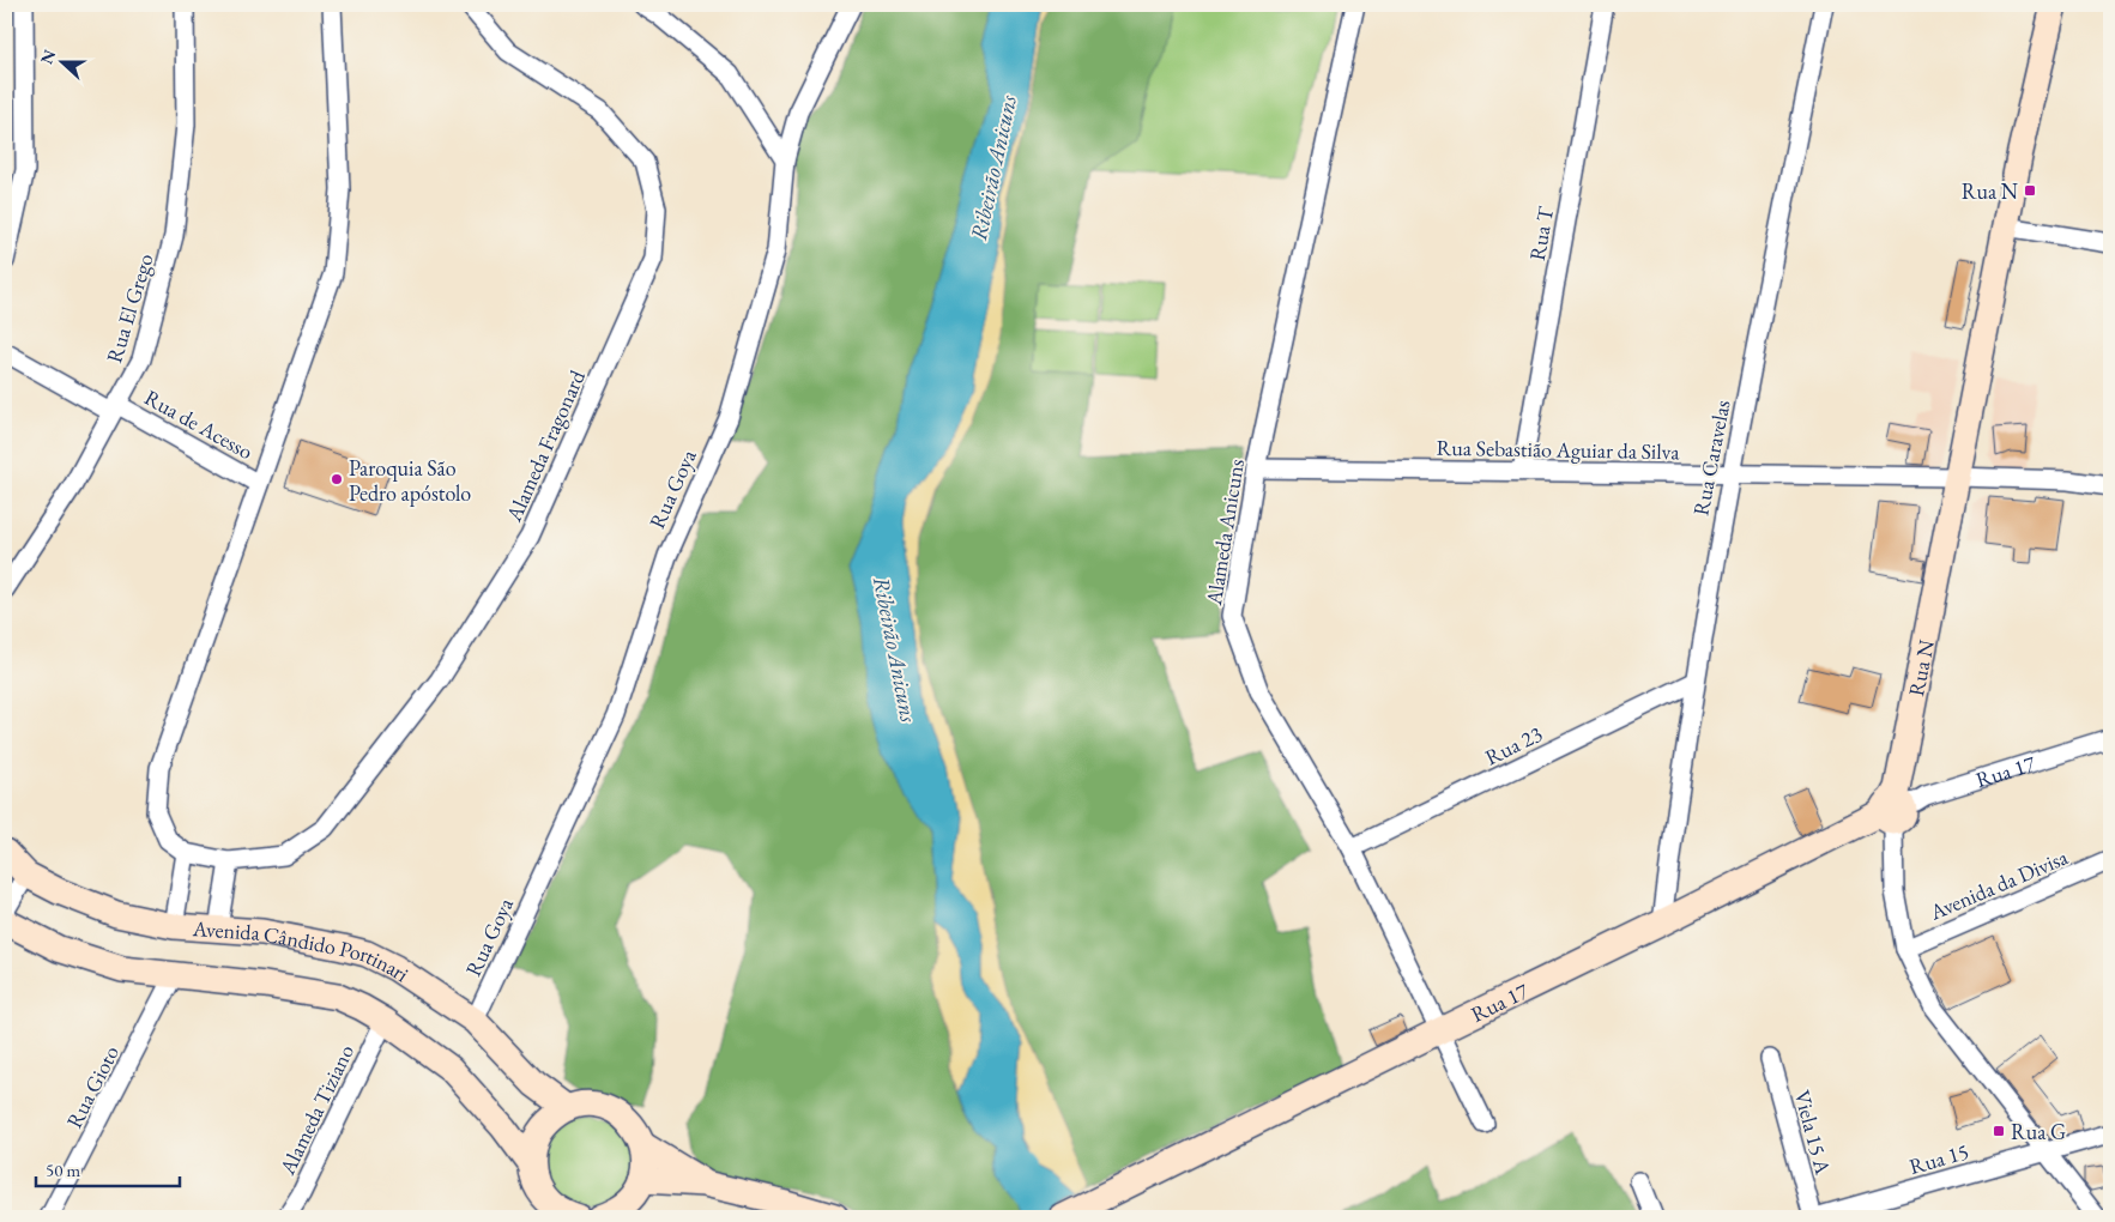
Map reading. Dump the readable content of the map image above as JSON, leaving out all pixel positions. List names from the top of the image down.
{
  "streets": {
    "street": [
      "Rua T",
      "Rua El Grego",
      "Rua de Acesso",
      "Alameda Fragonard",
      "Rua Sebastião Aguiar da Silva",
      "Rua Caravelas",
      "Rua Goya",
      "Alameda Anicuns",
      "Rua N",
      "Rua 23",
      "Rua 17",
      "Avenida da Divisa",
      "Avenida Cândido Portinari",
      "Rua Gioto",
      "Alameda Tiziano",
      "Viela 15 A",
      "Rua 15"
    ]
  },
  "crossings": [
    ["Rua T", "Rua Sebastião Aguiar da Silva"],
    ["Rua El Grego", "Rua de Acesso"],
    ["Rua Sebastião Aguiar da Silva", "Rua Caravelas"],
    ["Rua Sebastião Aguiar da Silva", "Alameda Anicuns"],
    ["Rua Sebastião Aguiar da Silva", "Rua N"],
    ["Rua Caravelas", "Rua 23"],
    ["Rua Caravelas", "Rua 17"],
    ["Rua Goya", "Avenida Cândido Portinari"],
    ["Alameda Anicuns", "Rua 23"],
    ["Alameda Anicuns", "Rua 17"],
    ["Rua N", "Rua 17"],
    ["Rua N", "Avenida da Divisa"],
    ["Rua N", "Rua 15"],
    ["Avenida Cândido Portinari", "Rua Gioto"],
    ["Avenida Cândido Portinari", "Alameda Tiziano"],
    ["Viela 15 A", "Rua 15"]
  ],
  "water": ["Ribeirão Anicuns"],
  "places": {
    "transit": ["Rua N", "Rua G"],
    "other": ["Paroquia São Pedro apóstolo"]
  },
  "scale_bar": "50 m",
  "north": "left"
}
